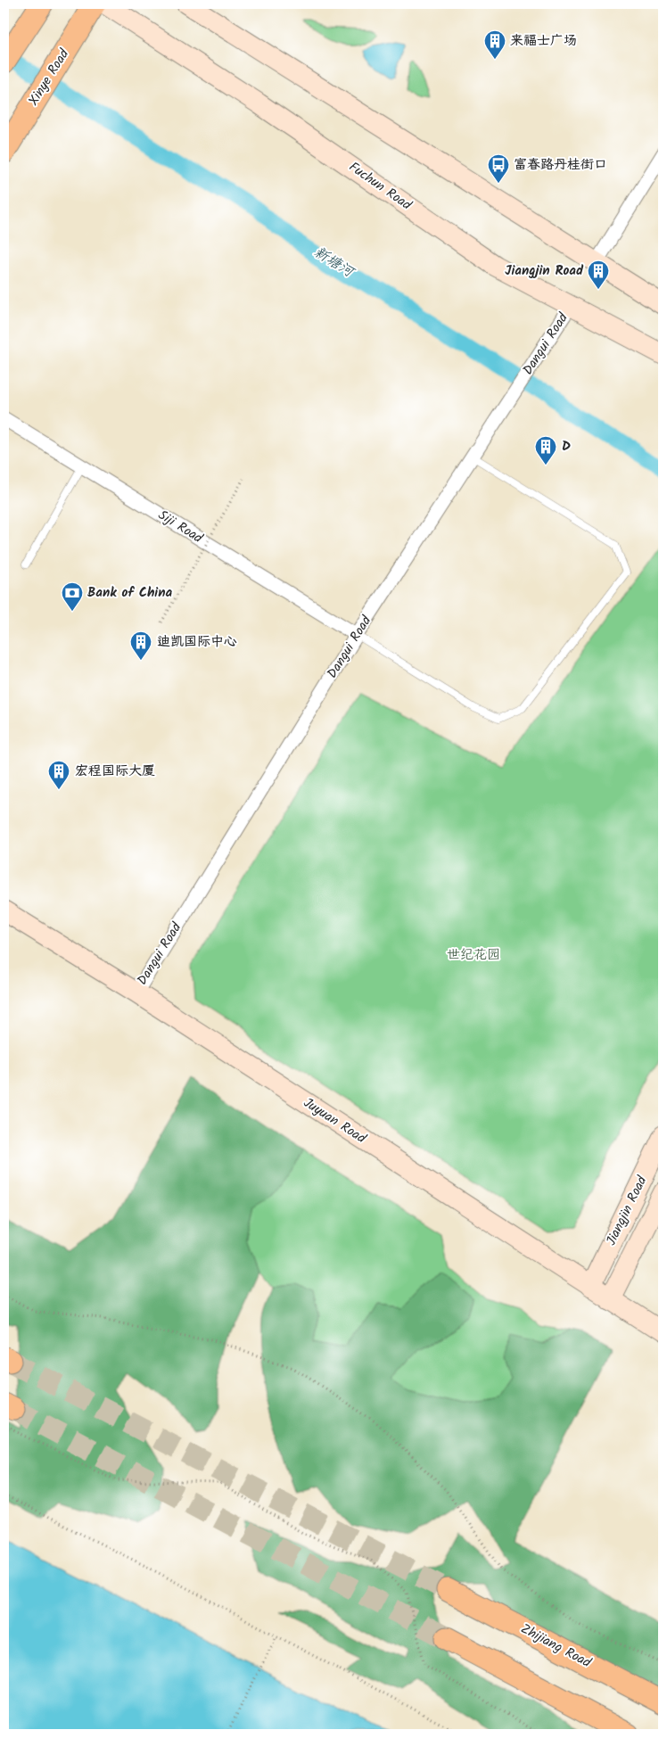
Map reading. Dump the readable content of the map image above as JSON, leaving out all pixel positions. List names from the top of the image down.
{
  "streets": {
    "main road": [
      "Xinye Road",
      "Fuchun Road",
      "Juyuan Road",
      "Jiangjin Road",
      "Zhijiang Road"
    ],
    "street": ["Dangui Road", "Siji Road"]
  },
  "crossings": [
    ["Fuchun Road", "Dangui Road"],
    ["Dangui Road", "Siji Road"],
    ["Dangui Road", "Juyuan Road"],
    ["Juyuan Road", "Jiangjin Road"]
  ],
  "water": ["新塘河"],
  "parks": ["世纪花园"],
  "places": {
    "building": [
      "来福士广场",
      "Jiangjin Road",
      "D",
      "迪凯国际中心",
      "宏程国际大厦"
    ],
    "bus stop": ["富春路丹桂街口"],
    "bank": ["Bank of China"]
  }
}
